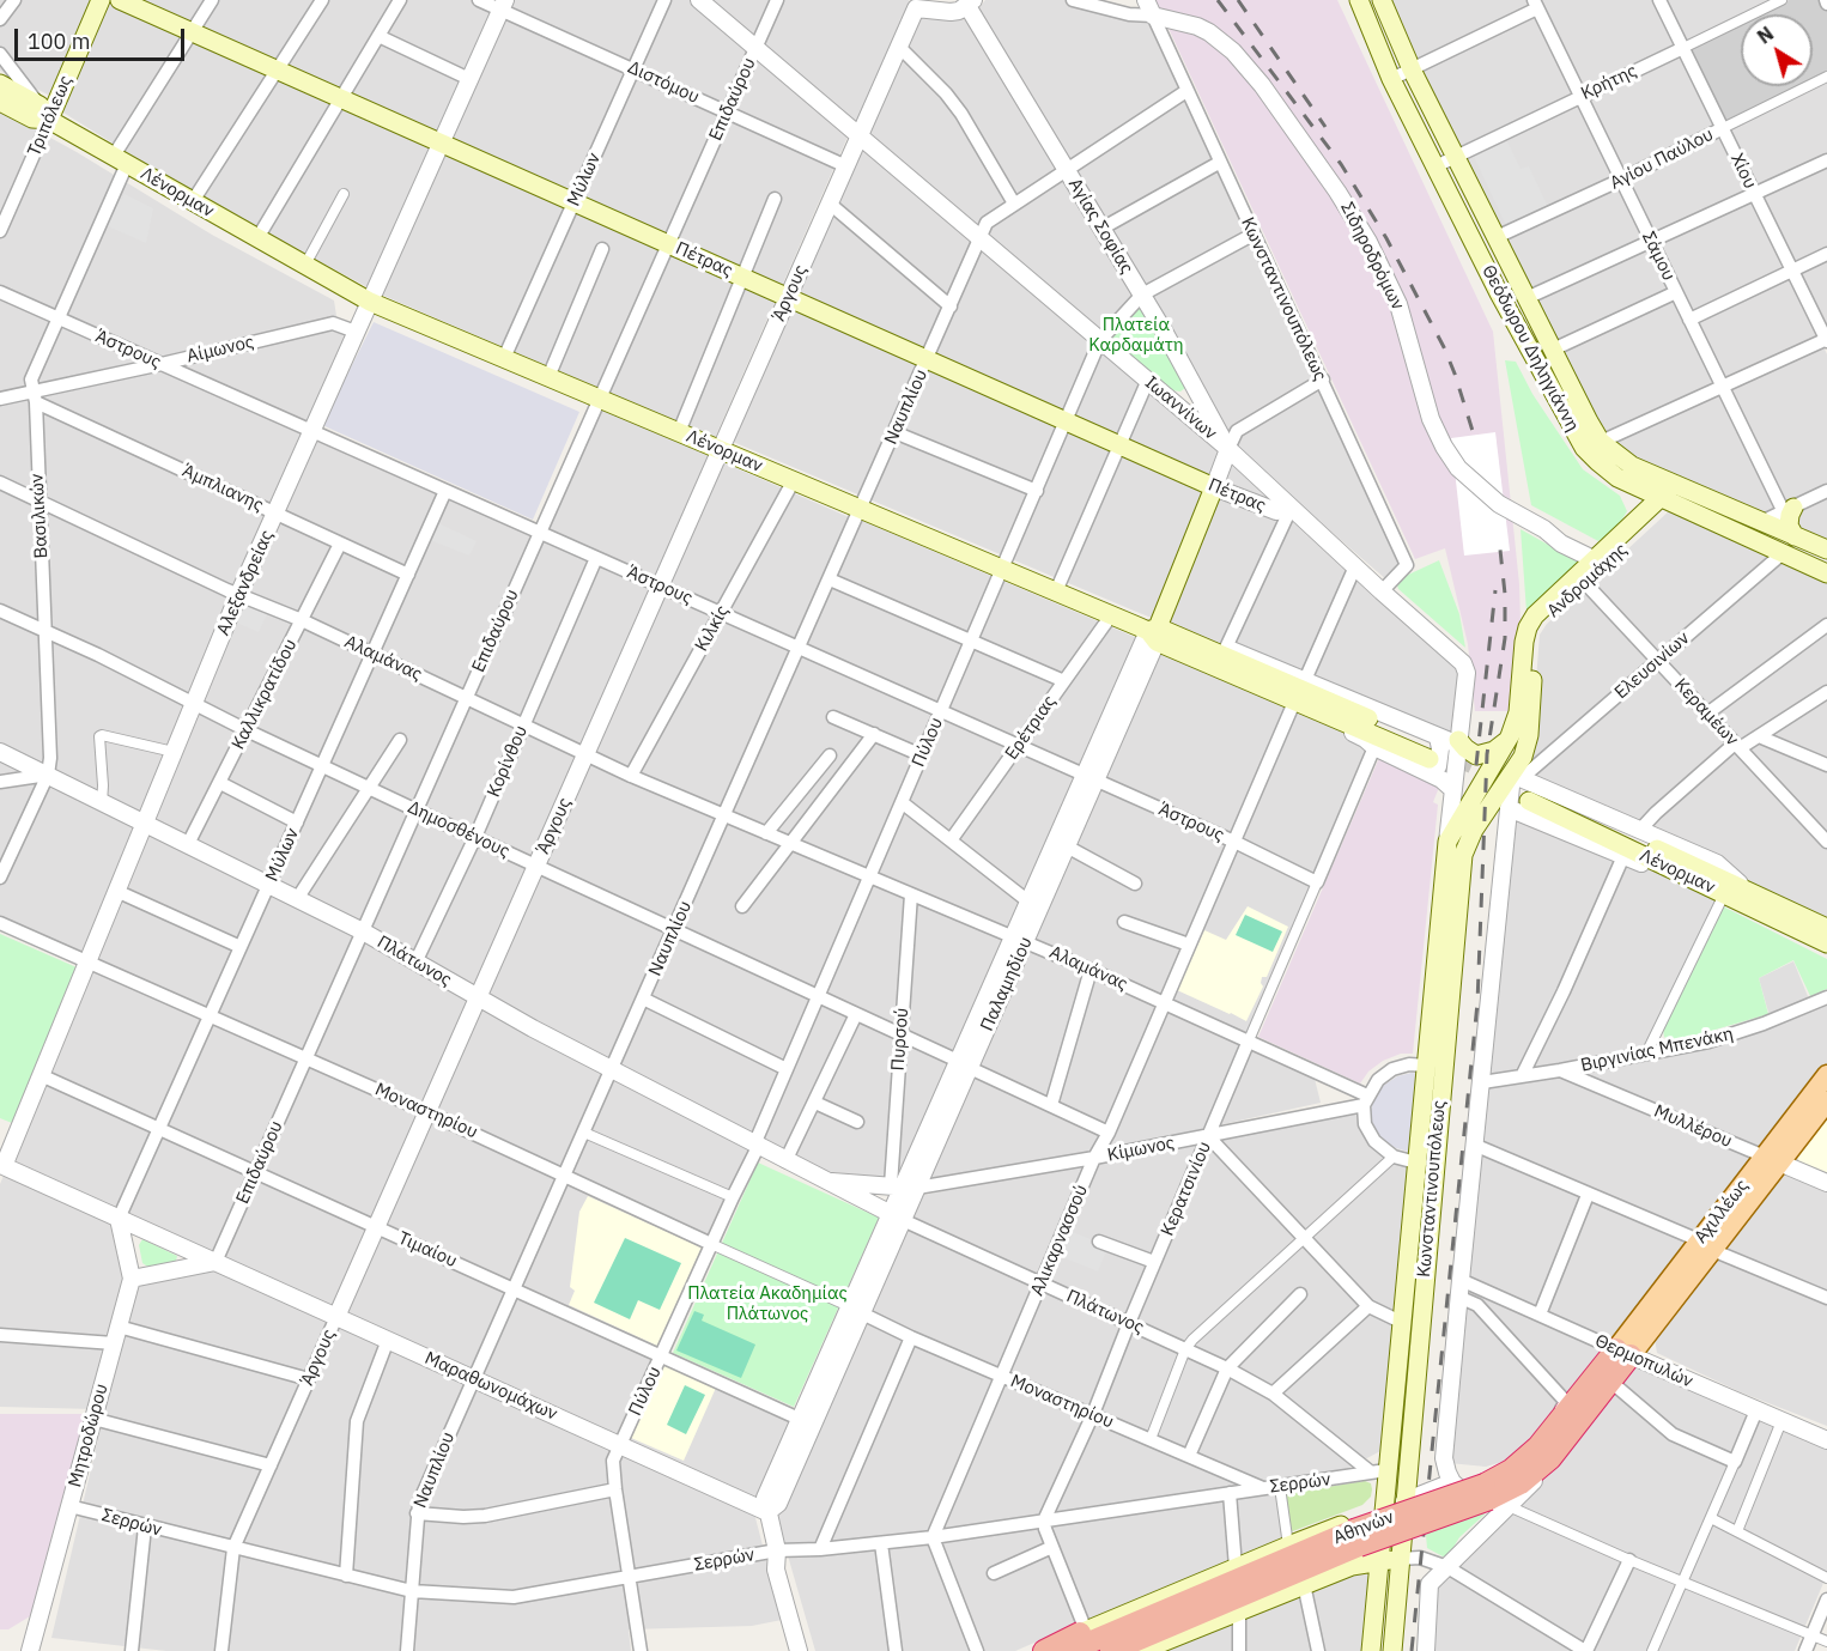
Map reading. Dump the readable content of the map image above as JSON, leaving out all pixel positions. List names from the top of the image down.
{
  "streets": {
    "highway": ["Αθηνών"],
    "main road": [
      "Τριπόλεως",
      "Λένορμαν",
      "Πέτρας",
      "Κωνσταντινουπόλεως",
      "Θεόδωρου Δηληγιάννη",
      "Ανδρομάχης",
      "Παλαμηδίου",
      "Αχιλλέως"
    ],
    "street": [
      "Διστόμου",
      "Κρήτης",
      "Επιδαύρου",
      "Αγίου Παύλου",
      "Χίου",
      "Μύλων",
      "Αγίας Σοφίας",
      "Σιδηροδρόμων",
      "Σάμου",
      "Άργους",
      "Άστρους",
      "Αίμωνος",
      "Ναυπλίου",
      "Ιωαννίνων",
      "Άμπλιανης",
      "Βασιλικών",
      "Αλεξανδρείας",
      "Κιλκίς",
      "Αλαμάνας",
      "Ελευσινίων",
      "Καλλικρατίδου",
      "Κεραμέων",
      "Ερέτριας",
      "Πύλου",
      "Κορίνθου",
      "Δημοσθένους",
      "Πλάτωνος",
      "Πυρσού",
      "Βιργινίας Μπενάκη",
      "Μοναστηρίου",
      "Μυλλέρου",
      "Κίμωνος",
      "Κερατσινίου",
      "Αλικαρνασσού",
      "Τιμαίου",
      "Θερμοπυλών",
      "Μαραθωνομάχων",
      "Μητροδώρου",
      "Σερρών"
    ]
  },
  "crossings": [
    ["Διστόμου", "Επιδαύρου"],
    ["Διστόμου", "Μύλων"],
    ["Διστόμου", "Άργους"],
    ["Διστόμου", "Αλεξανδρείας"],
    ["Κρήτης", "Χίου"],
    ["Κρήτης", "Σάμου"],
    ["Κρήτης", "Θεόδωρου Δηληγιάννη"],
    ["Επιδαύρου", "Λένορμαν"],
    ["Επιδαύρου", "Πέτρας"],
    ["Επιδαύρου", "Άστρους"],
    ["Επιδαύρου", "Ιωαννίνων"],
    ["Επιδαύρου", "Αλαμάνας"],
    ["Επιδαύρου", "Δημοσθένους"],
    ["Επιδαύρου", "Πλάτωνος"],
    ["Επιδαύρου", "Μοναστηρίου"],
    ["Επιδαύρου", "Τιμαίου"],
    ["Επιδαύρου", "Μαραθωνομάχων"],
    ["Τριπόλεως", "Λένορμαν"],
    ["Αγίου Παύλου", "Χίου"],
    ["Αγίου Παύλου", "Σάμου"],
    ["Αγίου Παύλου", "Θεόδωρου Δηληγιάννη"],
    ["Μύλων", "Λένορμαν"],
    ["Μύλων", "Πέτρας"],
    ["Μύλων", "Άστρους"],
    ["Μύλων", "Άμπλιανης"],
    ["Μύλων", "Αλαμάνας"],
    ["Μύλων", "Δημοσθένους"],
    ["Μύλων", "Πλάτωνος"],
    ["Μύλων", "Μοναστηρίου"],
    ["Μύλων", "Τιμαίου"],
    ["Μύλων", "Μαραθωνομάχων"],
    ["Μύλων", "Μητροδώρου"],
    ["Λένορμαν", "Άργους"],
    ["Λένορμαν", "Κωνσταντινουπόλεως"],
    ["Λένορμαν", "Ναυπλίου"],
    ["Λένορμαν", "Βασιλικών"],
    ["Λένορμαν", "Ανδρομάχης"],
    ["Λένορμαν", "Αλεξανδρείας"],
    ["Λένορμαν", "Κιλκίς"],
    ["Λένορμαν", "Ελευσινίων"],
    ["Λένορμαν", "Ερέτριας"],
    ["Λένορμαν", "Πύλου"],
    ["Λένορμαν", "Παλαμηδίου"],
    ["Αγίας Σοφίας", "Ναυπλίου"],
    ["Αγίας Σοφίας", "Ιωαννίνων"],
    ["Αγίας Σοφίας", "Παλαμηδίου"],
    ["Σιδηροδρόμων", "Κωνσταντινουπόλεως"],
    ["Σιδηροδρόμων", "Ανδρομάχης"],
    ["Πέτρας", "Άργους"],
    ["Πέτρας", "Ναυπλίου"],
    ["Πέτρας", "Ιωαννίνων"],
    ["Πέτρας", "Βασιλικών"],
    ["Πέτρας", "Αλεξανδρείας"],
    ["Πέτρας", "Πύλου"],
    ["Πέτρας", "Παλαμηδίου"],
    ["Άργους", "Άστρους"],
    ["Άργους", "Ιωαννίνων"],
    ["Άργους", "Αλαμάνας"],
    ["Άργους", "Δημοσθένους"],
    ["Άργους", "Πλάτωνος"],
    ["Άργους", "Μοναστηρίου"],
    ["Άργους", "Τιμαίου"],
    ["Άργους", "Μαραθωνομάχων"],
    ["Άργους", "Σερρών"],
    ["Κωνσταντινουπόλεως", "Ναυπλίου"],
    ["Κωνσταντινουπόλεως", "Ιωαννίνων"],
    ["Κωνσταντινουπόλεως", "Ανδρομάχης"],
    ["Κωνσταντινουπόλεως", "Ελευσινίων"],
    ["Κωνσταντινουπόλεως", "Πλάτωνος"],
    ["Κωνσταντινουπόλεως", "Βιργινίας Μπενάκη"],
    ["Κωνσταντινουπόλεως", "Θερμοπυλών"],
    ["Κωνσταντινουπόλεως", "Σερρών"],
    ["Κωνσταντινουπόλεως", "Αθηνών"],
    ["Θεόδωρου Δηληγιάννη", "Ανδρομάχης"],
    ["Θεόδωρου Δηληγιάννη", "Ελευσινίων"],
    ["Άστρους", "Αίμωνος"],
    ["Άστρους", "Ναυπλίου"],
    ["Άστρους", "Βασιλικών"],
    ["Άστρους", "Αλεξανδρείας"],
    ["Άστρους", "Κιλκίς"],
    ["Άστρους", "Ερέτριας"],
    ["Άστρους", "Πύλου"],
    ["Άστρους", "Κορίνθου"],
    ["Άστρους", "Παλαμηδίου"],
    ["Άστρους", "Κερατσινίου"],
    ["Άστρους", "Αλικαρνασσού"],
    ["Αίμωνος", "Άμπλιανης"],
    ["Αίμωνος", "Βασιλικών"],
    ["Αίμωνος", "Αλεξανδρείας"],
    ["Ναυπλίου", "Ιωαννίνων"],
    ["Ναυπλίου", "Αλαμάνας"],
    ["Ναυπλίου", "Δημοσθένους"],
    ["Ναυπλίου", "Πλάτωνος"],
    ["Ναυπλίου", "Μοναστηρίου"],
    ["Ναυπλίου", "Τιμαίου"],
    ["Ναυπλίου", "Μαραθωνομάχων"],
    ["Ναυπλίου", "Σερρών"],
    ["Ιωαννίνων", "Πύλου"],
    ["Ιωαννίνων", "Παλαμηδίου"],
    ["Άμπλιανης", "Βασιλικών"],
    ["Άμπλιανης", "Αλεξανδρείας"],
    ["Άμπλιανης", "Καλλικρατίδου"],
    ["Βασιλικών", "Αλαμάνας"],
    ["Βασιλικών", "Δημοσθένους"],
    ["Βασιλικών", "Πλάτωνος"],
    ["Ανδρομάχης", "Ελευσινίων"],
    ["Ανδρομάχης", "Κεραμέων"],
    ["Αλεξανδρείας", "Αλαμάνας"],
    ["Αλεξανδρείας", "Δημοσθένους"],
    ["Αλεξανδρείας", "Πλάτωνος"],
    ["Αλεξανδρείας", "Μοναστηρίου"],
    ["Αλεξανδρείας", "Τιμαίου"],
    ["Αλεξανδρείας", "Μαραθωνομάχων"],
    ["Κιλκίς", "Αλαμάνας"],
    ["Αλαμάνας", "Καλλικρατίδου"],
    ["Αλαμάνας", "Πύλου"],
    ["Αλαμάνας", "Κορίνθου"],
    ["Αλαμάνας", "Παλαμηδίου"],
    ["Αλαμάνας", "Πυρσού"],
    ["Αλαμάνας", "Κίμωνος"],
    ["Αλαμάνας", "Κερατσινίου"],
    ["Αλαμάνας", "Αλικαρνασσού"],
    ["Ελευσινίων", "Κεραμέων"],
    ["Καλλικρατίδου", "Δημοσθένους"],
    ["Καλλικρατίδου", "Πλάτωνος"],
    ["Πύλου", "Δημοσθένους"],
    ["Πύλου", "Πλάτωνος"],
    ["Πύλου", "Μοναστηρίου"],
    ["Πύλου", "Τιμαίου"],
    ["Πύλου", "Μαραθωνομάχων"],
    ["Πύλου", "Σερρών"],
    ["Κορίνθου", "Δημοσθένους"],
    ["Κορίνθου", "Πλάτωνος"],
    ["Δημοσθένους", "Παλαμηδίου"],
    ["Δημοσθένους", "Πυρσού"],
    ["Δημοσθένους", "Αλικαρνασσού"],
    ["Πλάτωνος", "Παλαμηδίου"],
    ["Πλάτωνος", "Πυρσού"],
    ["Πλάτωνος", "Κίμωνος"],
    ["Πλάτωνος", "Κερατσινίου"],
    ["Πλάτωνος", "Αλικαρνασσού"],
    ["Πλάτωνος", "Σερρών"],
    ["Παλαμηδίου", "Πυρσού"],
    ["Παλαμηδίου", "Μοναστηρίου"],
    ["Παλαμηδίου", "Κίμωνος"],
    ["Παλαμηδίου", "Τιμαίου"],
    ["Παλαμηδίου", "Μαραθωνομάχων"],
    ["Πυρσού", "Κίμωνος"],
    ["Βιργινίας Μπενάκη", "Μυλλέρου"],
    ["Μοναστηρίου", "Κερατσινίου"],
    ["Μοναστηρίου", "Αλικαρνασσού"],
    ["Μοναστηρίου", "Σερρών"],
    ["Μυλλέρου", "Αχιλλέως"],
    ["Κίμωνος", "Κερατσινίου"],
    ["Κίμωνος", "Αλικαρνασσού"],
    ["Κερατσινίου", "Σερρών"],
    ["Αχιλλέως", "Θερμοπυλών"],
    ["Αχιλλέως", "Αθηνών"],
    ["Αλικαρνασσού", "Σερρών"],
    ["Θερμοπυλών", "Αθηνών"],
    ["Μαραθωνομάχων", "Μητροδώρου"],
    ["Μητροδώρου", "Σερρών"]
  ],
  "parks": ["Πλατεία Καρδαμάτη", "Πλατεία Ακαδημίας Πλάτωνος"],
  "scale_bar": "100 m",
  "north": "top left"
}
